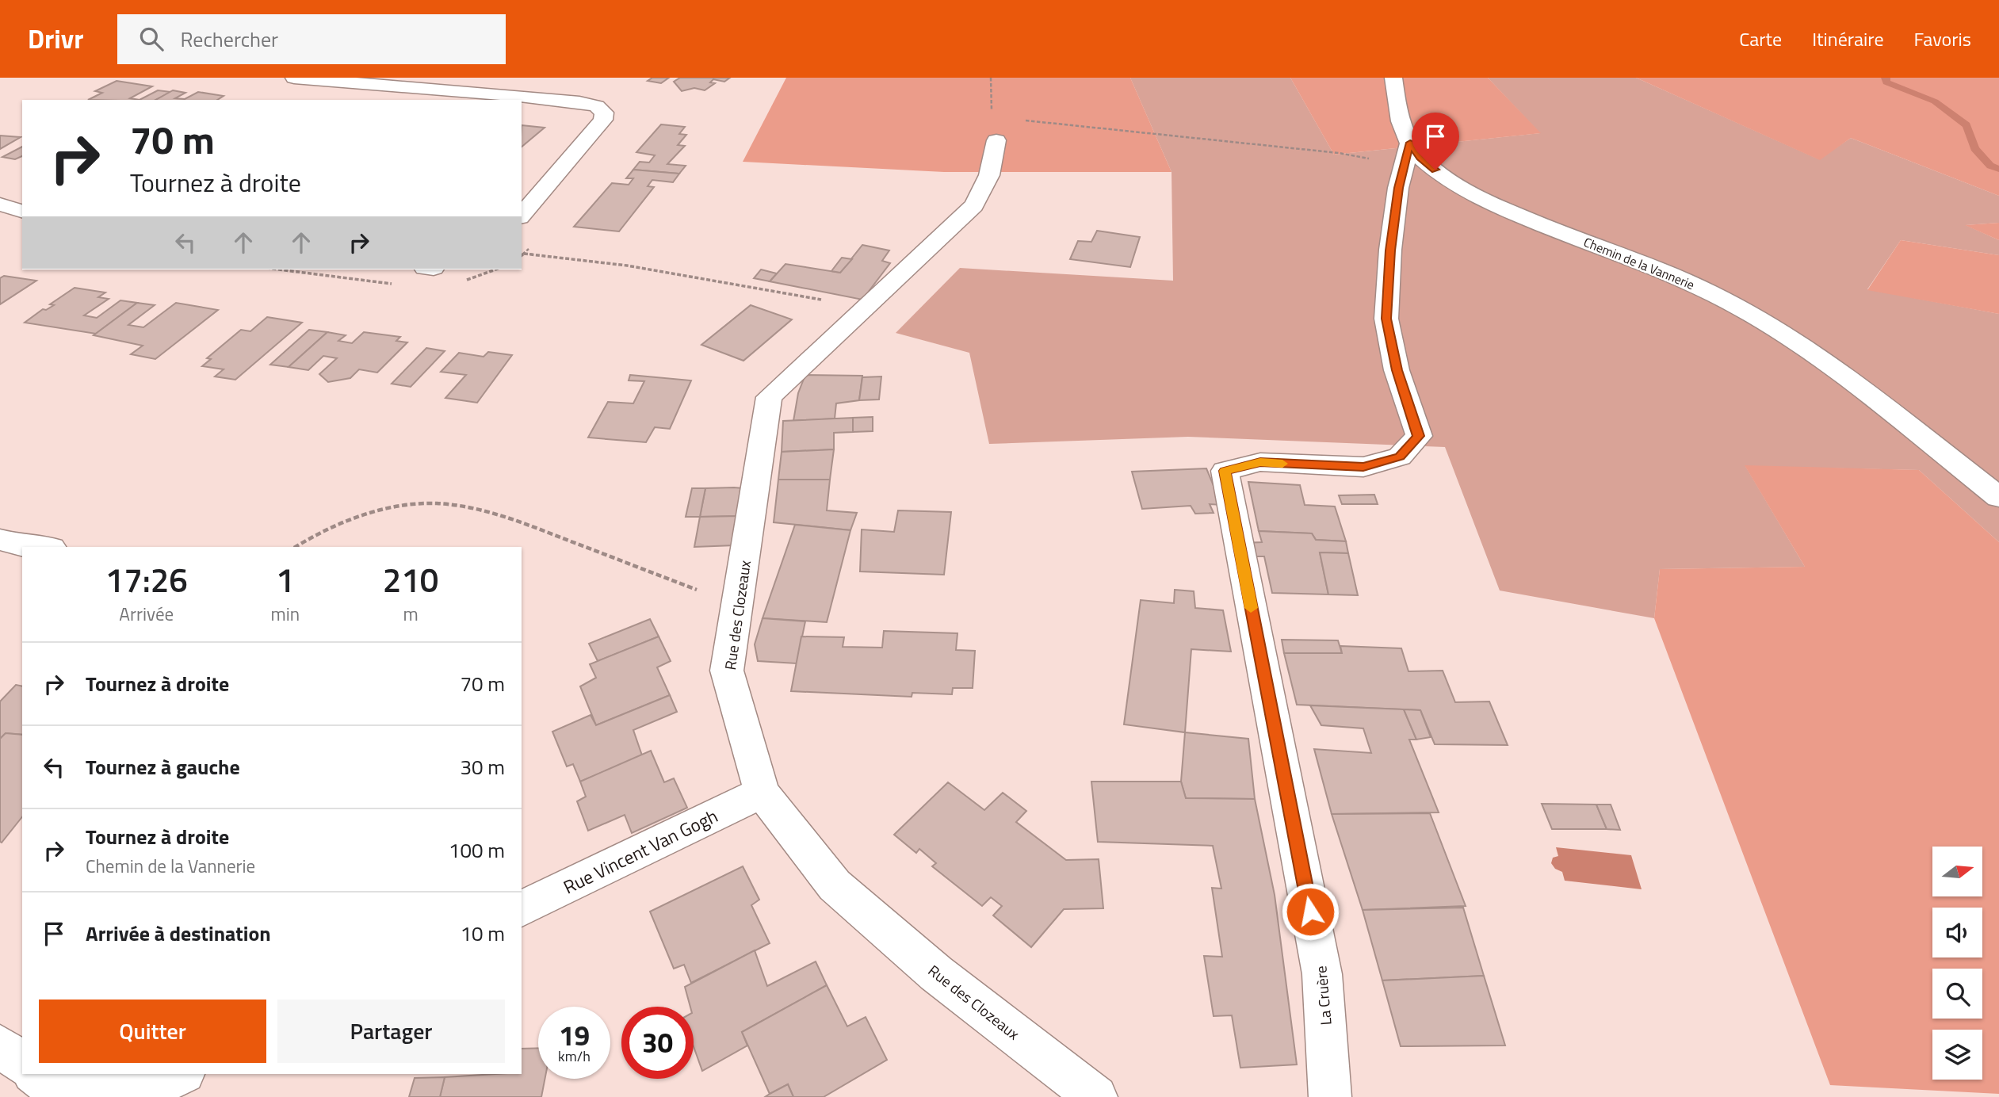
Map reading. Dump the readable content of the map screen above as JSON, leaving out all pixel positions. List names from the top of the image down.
{
  "streets": {
    "street": [
      "Chemin de la Vannerie",
      "Rue des Clozeaux",
      "Rue Vincent Van Gogh",
      "La Cruère"
    ]
  },
  "crossings": [
    ["Chemin de la Vannerie", "La Cruère"],
    ["Rue des Clozeaux", "Rue Vincent Van Gogh"]
  ],
  "north": "right",
  "page": {
    "header": "Drivr",
    "search": "Rechercher",
    "nav": ["Carte", "Itinéraire", "Favoris"],
    "turn": ["70 m", "Tournez à droite"],
    "eta": [
      "17:26",
      "Arrivée",
      "1",
      "min",
      "210",
      "m"
    ],
    "list": [
      {
        "name": "Tournez à droite",
        "value": "70 m"
      },
      {
        "name": "Tournez à gauche",
        "value": "30 m"
      },
      {
        "name": "Tournez à droite",
        "note": "Chemin de la Vannerie",
        "value": "100 m"
      },
      {
        "name": "Arrivée à destination",
        "value": "10 m"
      }
    ],
    "buttons": ["Quitter", "Partager"],
    "speed": "19 km/h",
    "limit": "30"
  }
}
